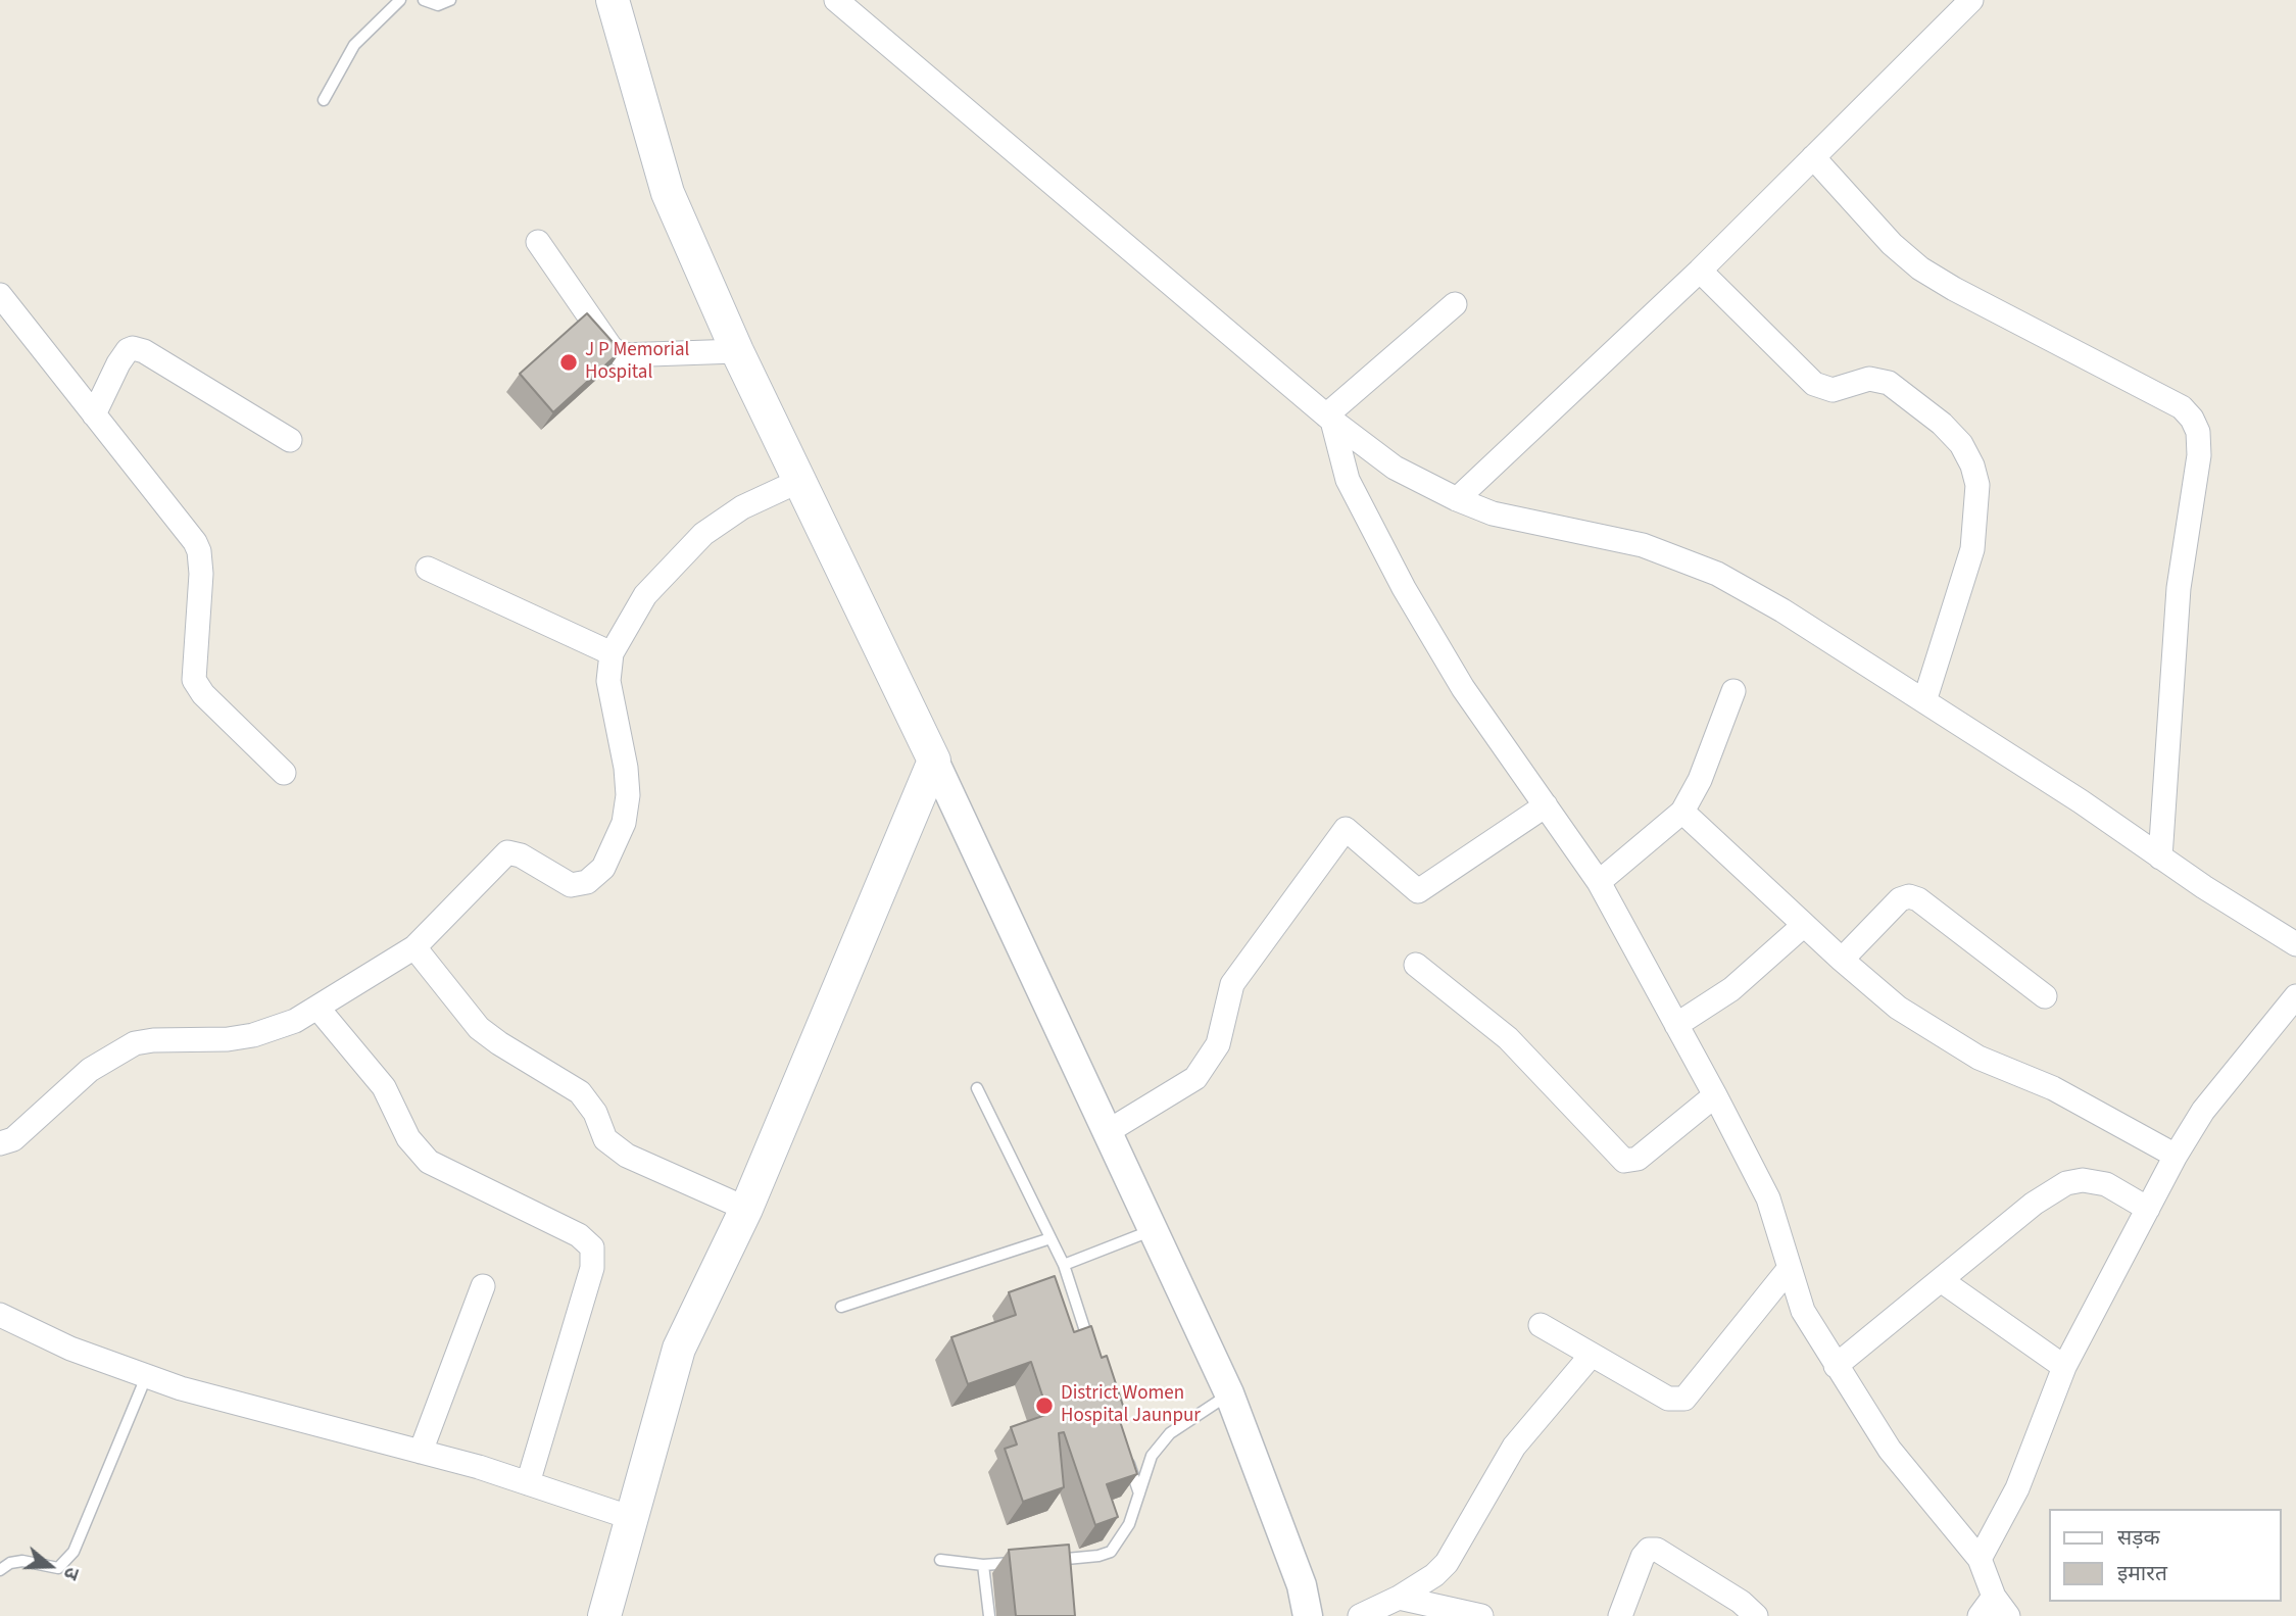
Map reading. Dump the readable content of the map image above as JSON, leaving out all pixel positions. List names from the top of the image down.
{
  "places": ["J P Memorial Hospital", "District Women Hospital Jaunpur"],
  "legend": ["सड़क", "इमारत"],
  "north": "right"
}
